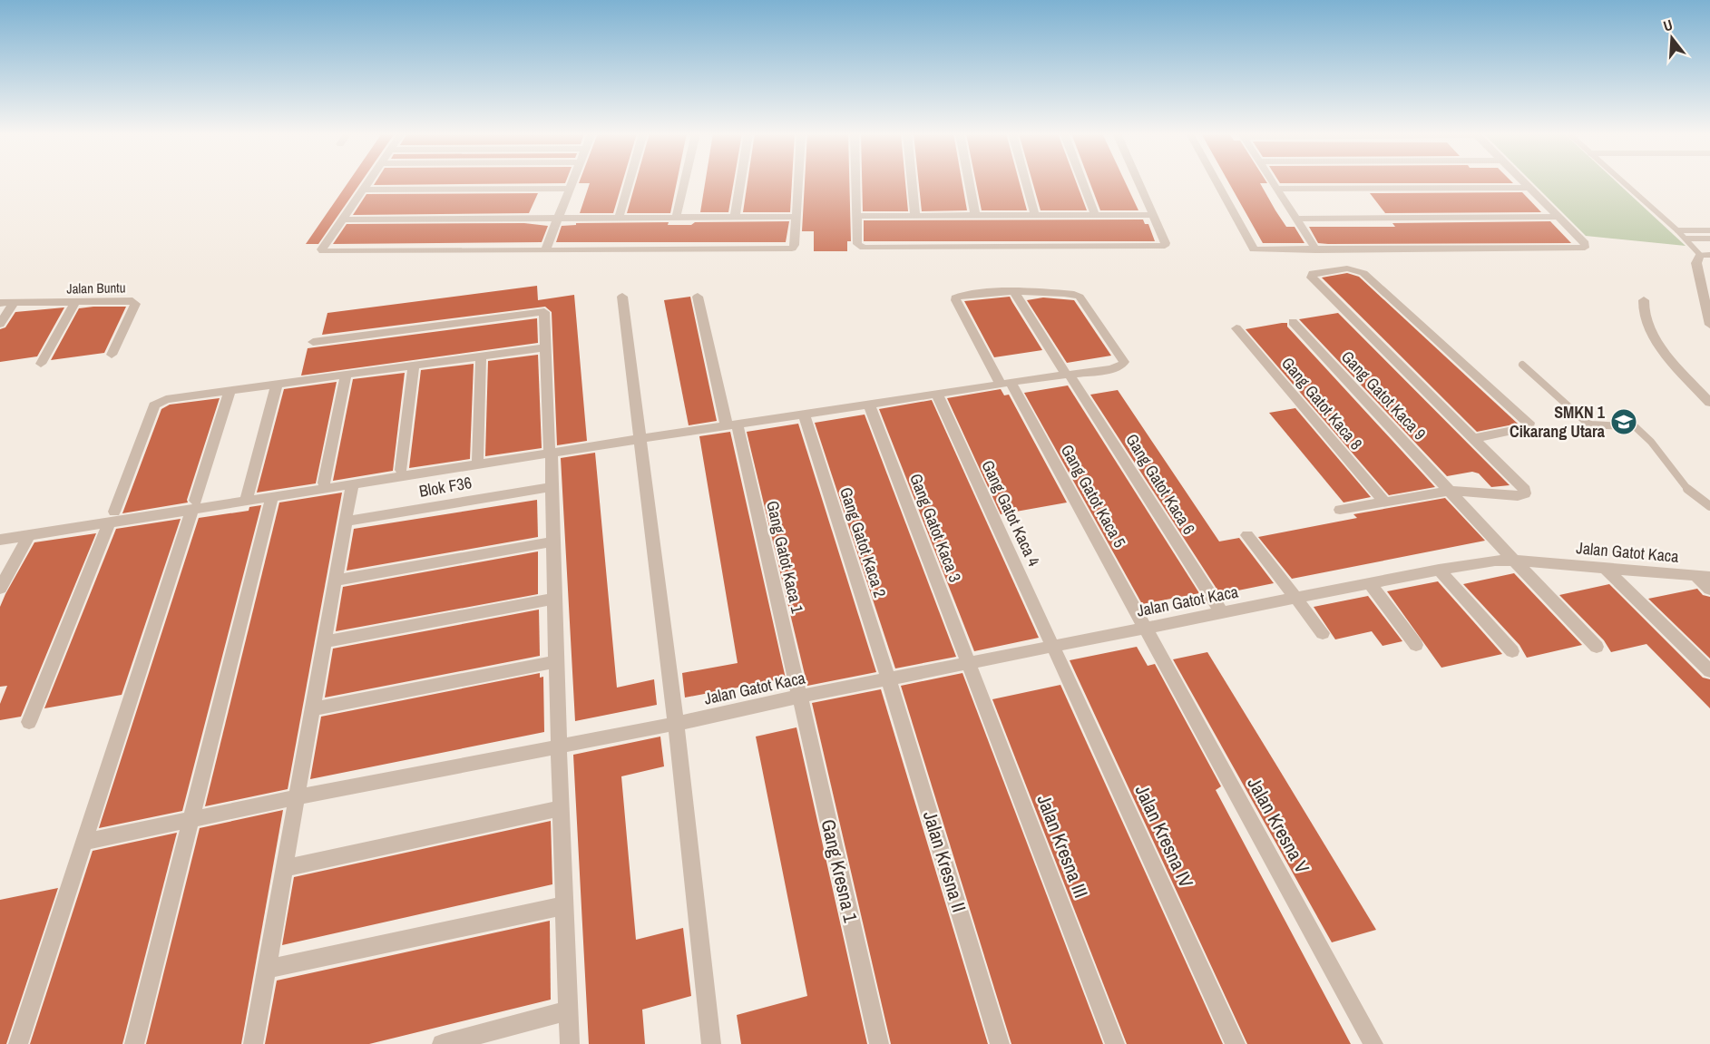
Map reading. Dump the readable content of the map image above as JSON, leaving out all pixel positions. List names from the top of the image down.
{
  "streets": {
    "street": [
      "Jalan Buntu",
      "Gang Gatot Kaca 9",
      "Gang Gatot Kaca 8",
      "Gang Gatot Kaca 6",
      "Blok F36",
      "Gang Gatot Kaca 5",
      "Gang Gatot Kaca 4",
      "Gang Gatot Kaca 3",
      "Gang Gatot Kaca 2",
      "Jalan Gatot Kaca",
      "Gang Gatot Kaca 1",
      "Jalan Kresna V",
      "Jalan Kresna IV",
      "Jalan Kresna III",
      "Jalan Kresna II",
      "Gang Kresna 1"
    ]
  },
  "crossings": [
    ["Gang Gatot Kaca 9", "Jalan Gatot Kaca"],
    ["Gang Gatot Kaca 6", "Gang Gatot Kaca 5"],
    ["Gang Gatot Kaca 6", "Jalan Gatot Kaca"],
    ["Gang Gatot Kaca 5", "Jalan Gatot Kaca"],
    ["Gang Gatot Kaca 5", "Jalan Kresna V"],
    ["Gang Gatot Kaca 4", "Jalan Gatot Kaca"],
    ["Gang Gatot Kaca 4", "Jalan Kresna IV"],
    ["Gang Gatot Kaca 3", "Jalan Gatot Kaca"],
    ["Gang Gatot Kaca 3", "Jalan Kresna III"],
    ["Gang Gatot Kaca 2", "Jalan Gatot Kaca"],
    ["Gang Gatot Kaca 2", "Jalan Kresna II"],
    ["Jalan Gatot Kaca", "Gang Gatot Kaca 1"],
    ["Jalan Gatot Kaca", "Jalan Kresna V"],
    ["Jalan Gatot Kaca", "Jalan Kresna IV"],
    ["Jalan Gatot Kaca", "Jalan Kresna III"],
    ["Jalan Gatot Kaca", "Jalan Kresna II"],
    ["Jalan Gatot Kaca", "Gang Kresna 1"],
    ["Gang Gatot Kaca 1", "Gang Kresna 1"]
  ],
  "places": {
    "school or university": ["SMKN 1 Cikarang Utara"]
  },
  "north": "top"
}
